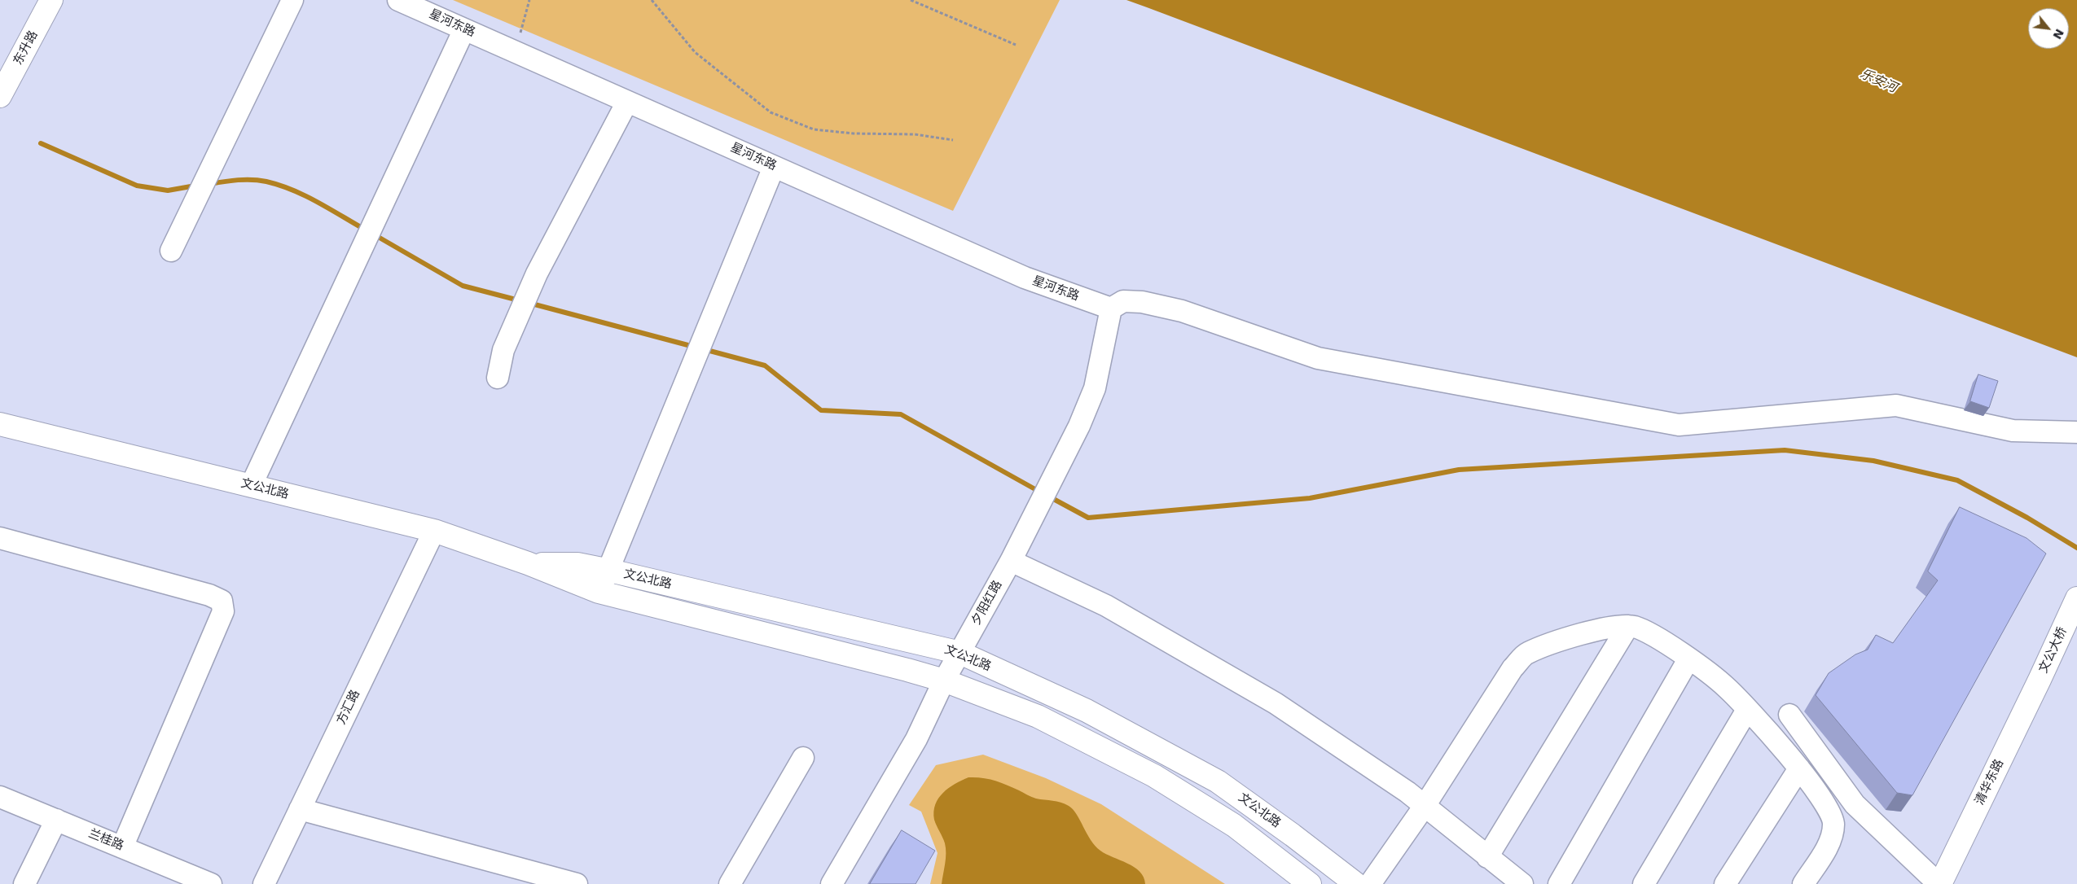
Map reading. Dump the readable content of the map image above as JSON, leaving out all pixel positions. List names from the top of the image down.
{
  "streets": {
    "main road": [
      "东升路",
      "文公北路",
      "文公大桥",
      "清华东路"
    ],
    "street": [
      "星河东路",
      "夕阳红路",
      "方汇路",
      "兰桂路"
    ]
  },
  "crossings": [
    ["星河东路", "夕阳红路"],
    ["文公北路", "夕阳红路"],
    ["文公北路", "方汇路"],
    ["文公大桥", "清华东路"]
  ],
  "water": ["乐安河"],
  "north": "bottom right"
}
